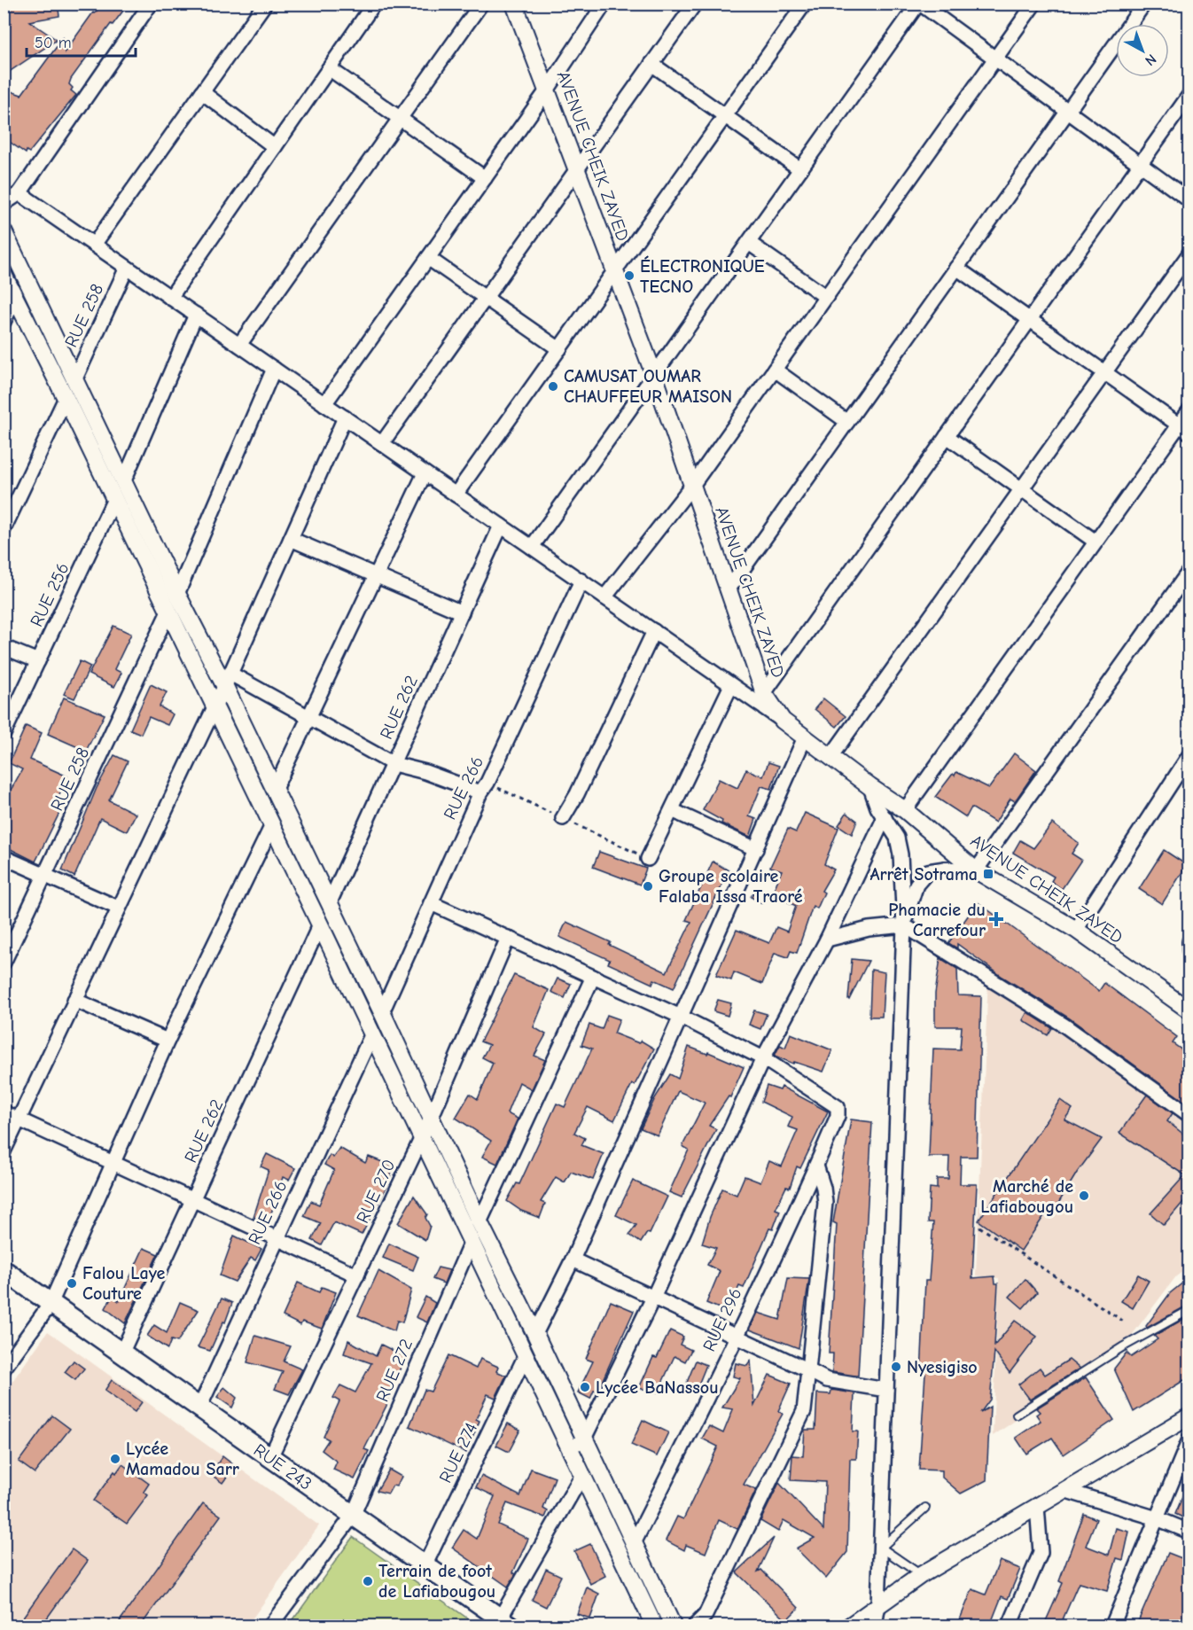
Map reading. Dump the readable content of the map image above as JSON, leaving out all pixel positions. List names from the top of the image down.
{
  "streets": {
    "main road": ["RUE 243"],
    "street": [
      "AVENUE CHEIK ZAYED",
      "RUE 258",
      "RUE 256",
      "RUE 262",
      "RUE 266",
      "RUE 270",
      "RUE 296",
      "RUE 272",
      "RUE 274"
    ]
  },
  "crossings": [
    ["RUE 262", "RUE 243"],
    ["RUE 266", "RUE 243"],
    ["RUE 270", "RUE 243"],
    ["RUE 272", "RUE 243"],
    ["RUE 274", "RUE 243"]
  ],
  "places": {
    "other": [
      "ÉLECTRONIQUE TECNO",
      "CAMUSAT OUMAR CHAUFFEUR MAISON",
      "Groupe scolaire Falaba Issa Traoré",
      "Marché de Lafiabougou",
      "Falou Laye Couture",
      "Nyesigiso",
      "Lycée BaNassou",
      "Lycée Mamadou Sarr",
      "Terrain de foot de Lafiabougou"
    ],
    "transit": ["Arrêt Sotrama"],
    "health": ["Phamacie du Carrefour"]
  },
  "scale_bar": "50 m",
  "north": "bottom right"
}
